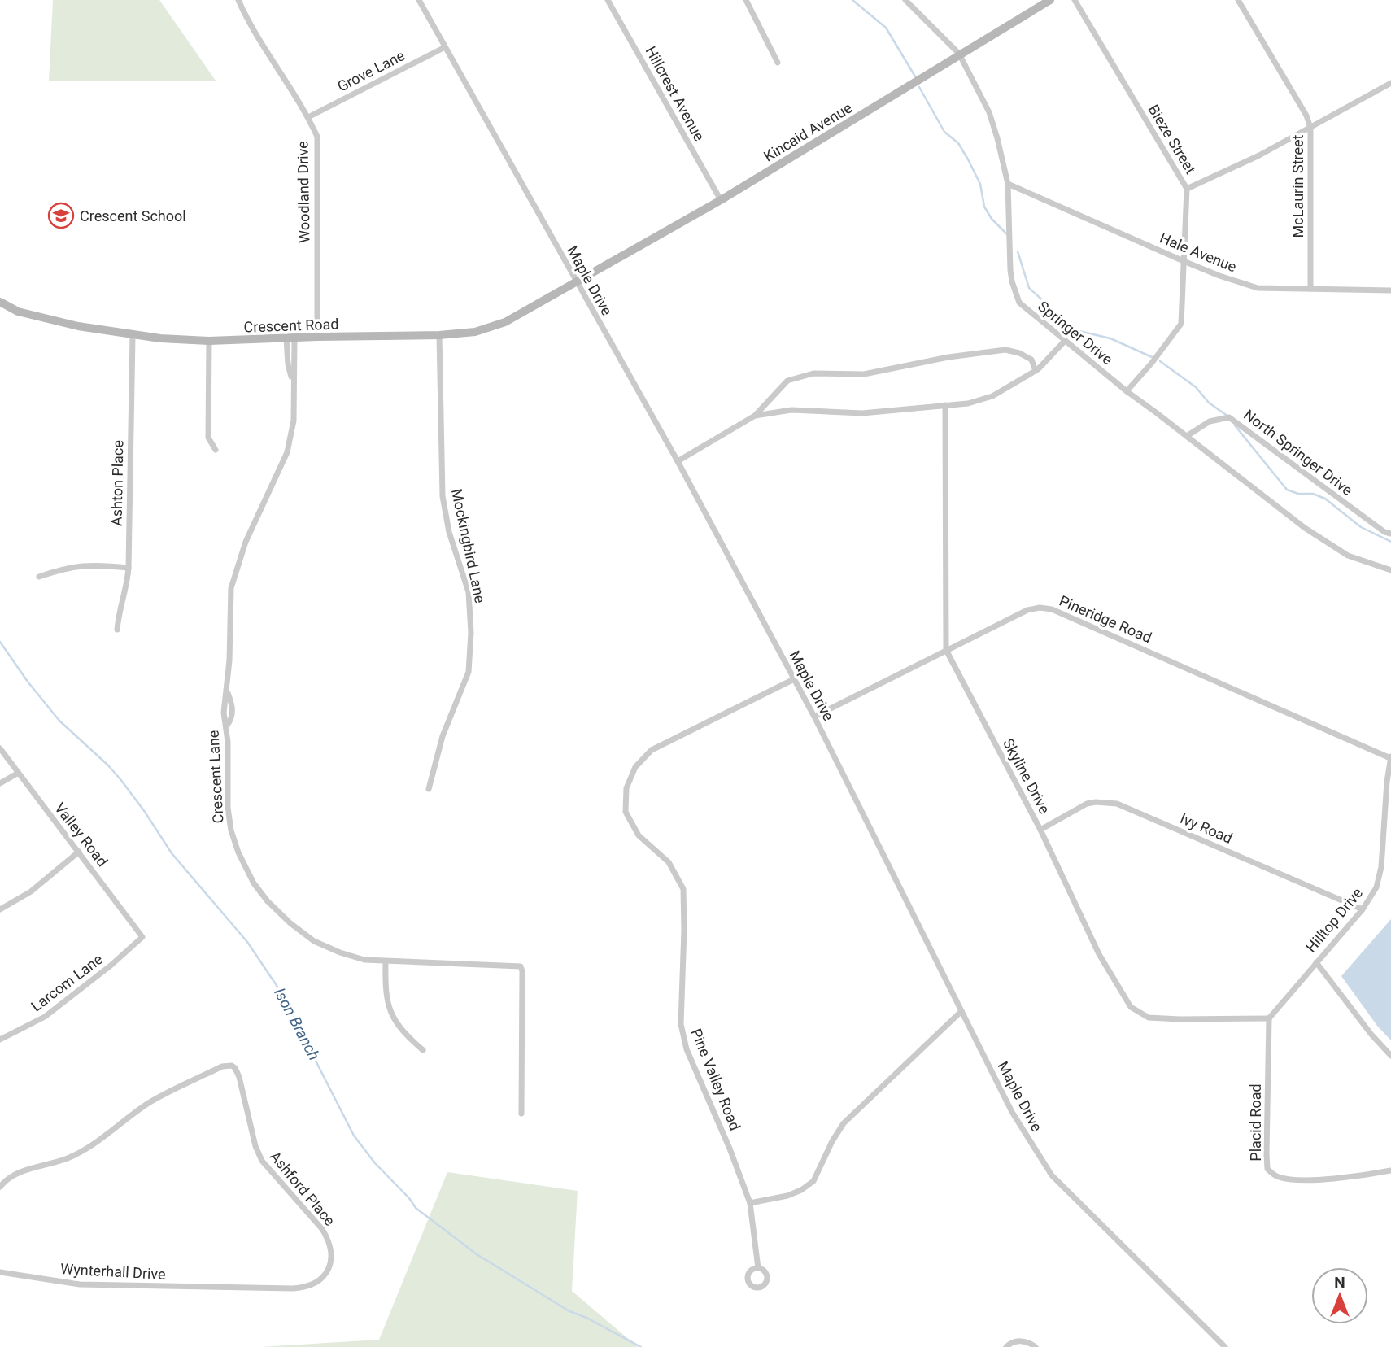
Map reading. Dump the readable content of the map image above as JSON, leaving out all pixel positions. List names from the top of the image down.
{
  "streets": {
    "street": [
      "Grove Lane",
      "Hillcrest Avenue",
      "Kincaid Avenue",
      "Bieze Street",
      "McLaurin Street",
      "Woodland Drive",
      "Hale Avenue",
      "Maple Drive",
      "Crescent Road",
      "Springer Drive",
      "North Springer Drive",
      "Ashton Place",
      "Mockingbird Lane",
      "Pineridge Road",
      "Skyline Drive",
      "Crescent Lane",
      "Ivy Road",
      "Valley Road",
      "Hilltop Drive",
      "Larcom Lane",
      "Pine Valley Road",
      "Placid Road",
      "Ashford Place",
      "Wynterhall Drive"
    ]
  },
  "crossings": [
    ["Grove Lane", "Woodland Drive"],
    ["Grove Lane", "Maple Drive"],
    ["Hillcrest Avenue", "Kincaid Avenue"],
    ["Kincaid Avenue", "Maple Drive"],
    ["Kincaid Avenue", "Crescent Road"],
    ["Kincaid Avenue", "Springer Drive"],
    ["Bieze Street", "Hale Avenue"],
    ["Bieze Street", "Springer Drive"],
    ["McLaurin Street", "Hale Avenue"],
    ["Woodland Drive", "Crescent Road"],
    ["Hale Avenue", "Springer Drive"],
    ["Maple Drive", "Crescent Road"],
    ["Maple Drive", "Pineridge Road"],
    ["Maple Drive", "Pine Valley Road"],
    ["Crescent Road", "Ashton Place"],
    ["Crescent Road", "Mockingbird Lane"],
    ["Crescent Road", "Crescent Lane"],
    ["Springer Drive", "North Springer Drive"],
    ["Pineridge Road", "Skyline Drive"],
    ["Pineridge Road", "Hilltop Drive"],
    ["Skyline Drive", "Ivy Road"],
    ["Skyline Drive", "Hilltop Drive"],
    ["Skyline Drive", "Placid Road"],
    ["Ivy Road", "Hilltop Drive"],
    ["Valley Road", "Larcom Lane"],
    ["Hilltop Drive", "Placid Road"],
    ["Ashford Place", "Wynterhall Drive"]
  ],
  "water": ["Ison Branch"],
  "places": {
    "school or university": ["Crescent School"]
  },
  "north": "top"
}
